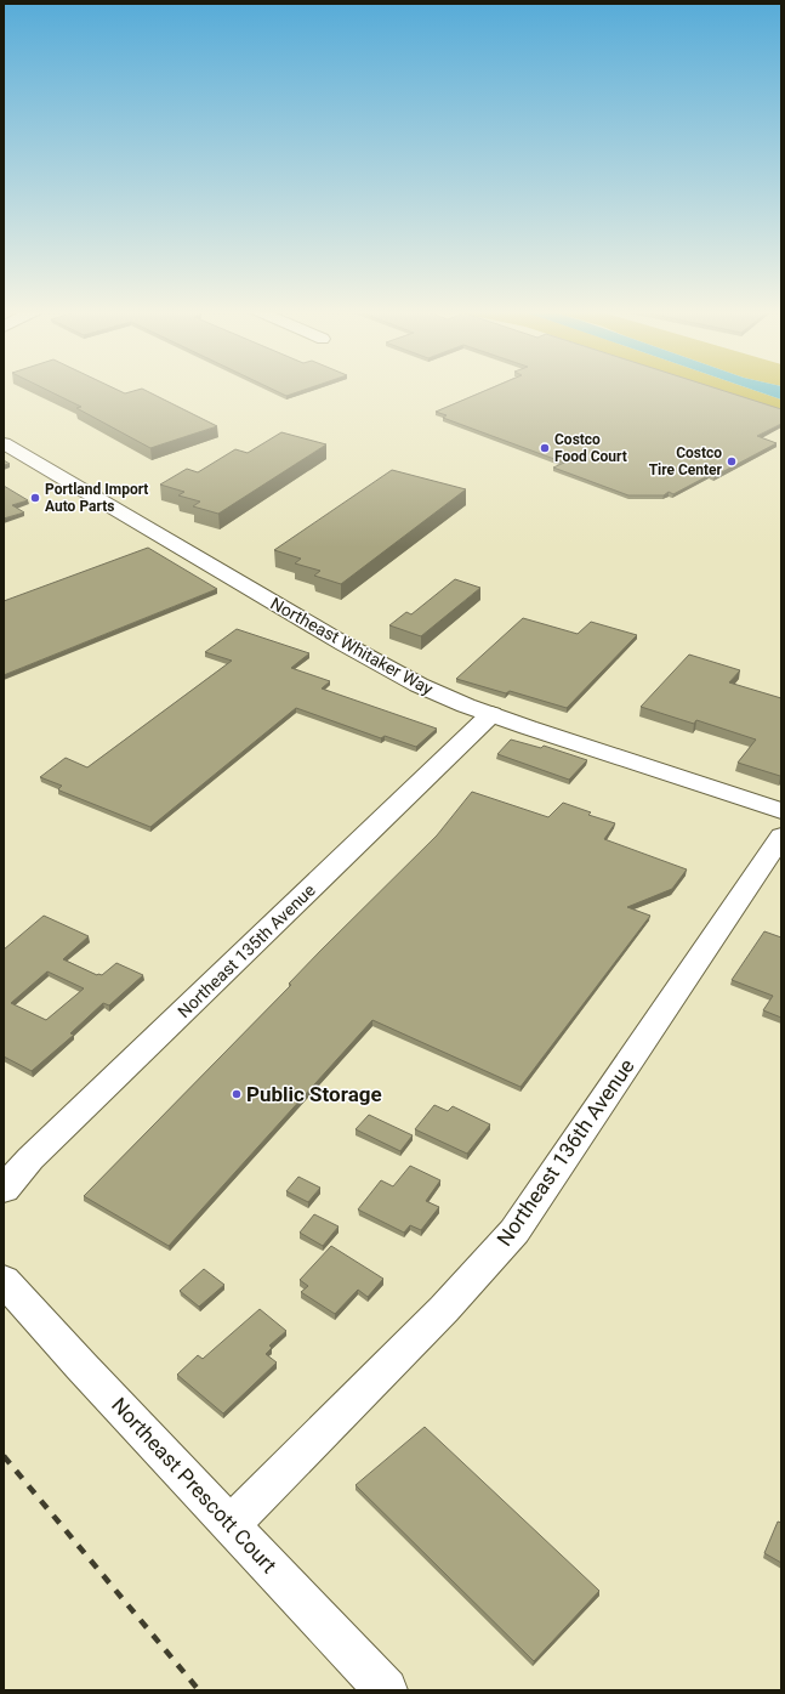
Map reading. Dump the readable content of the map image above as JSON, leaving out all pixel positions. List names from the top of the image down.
{
  "streets": {
    "street": [
      "Northeast Whitaker Way",
      "Northeast 135th Avenue",
      "Northeast 136th Avenue",
      "Northeast Prescott Court"
    ]
  },
  "crossings": [
    ["Northeast Whitaker Way", "Northeast 135th Avenue"],
    ["Northeast 136th Avenue", "Northeast Prescott Court"]
  ],
  "places": [
    "Costco Food Court",
    "Costco Tire Center",
    "Portland Import Auto Parts",
    "Public Storage"
  ]
}
